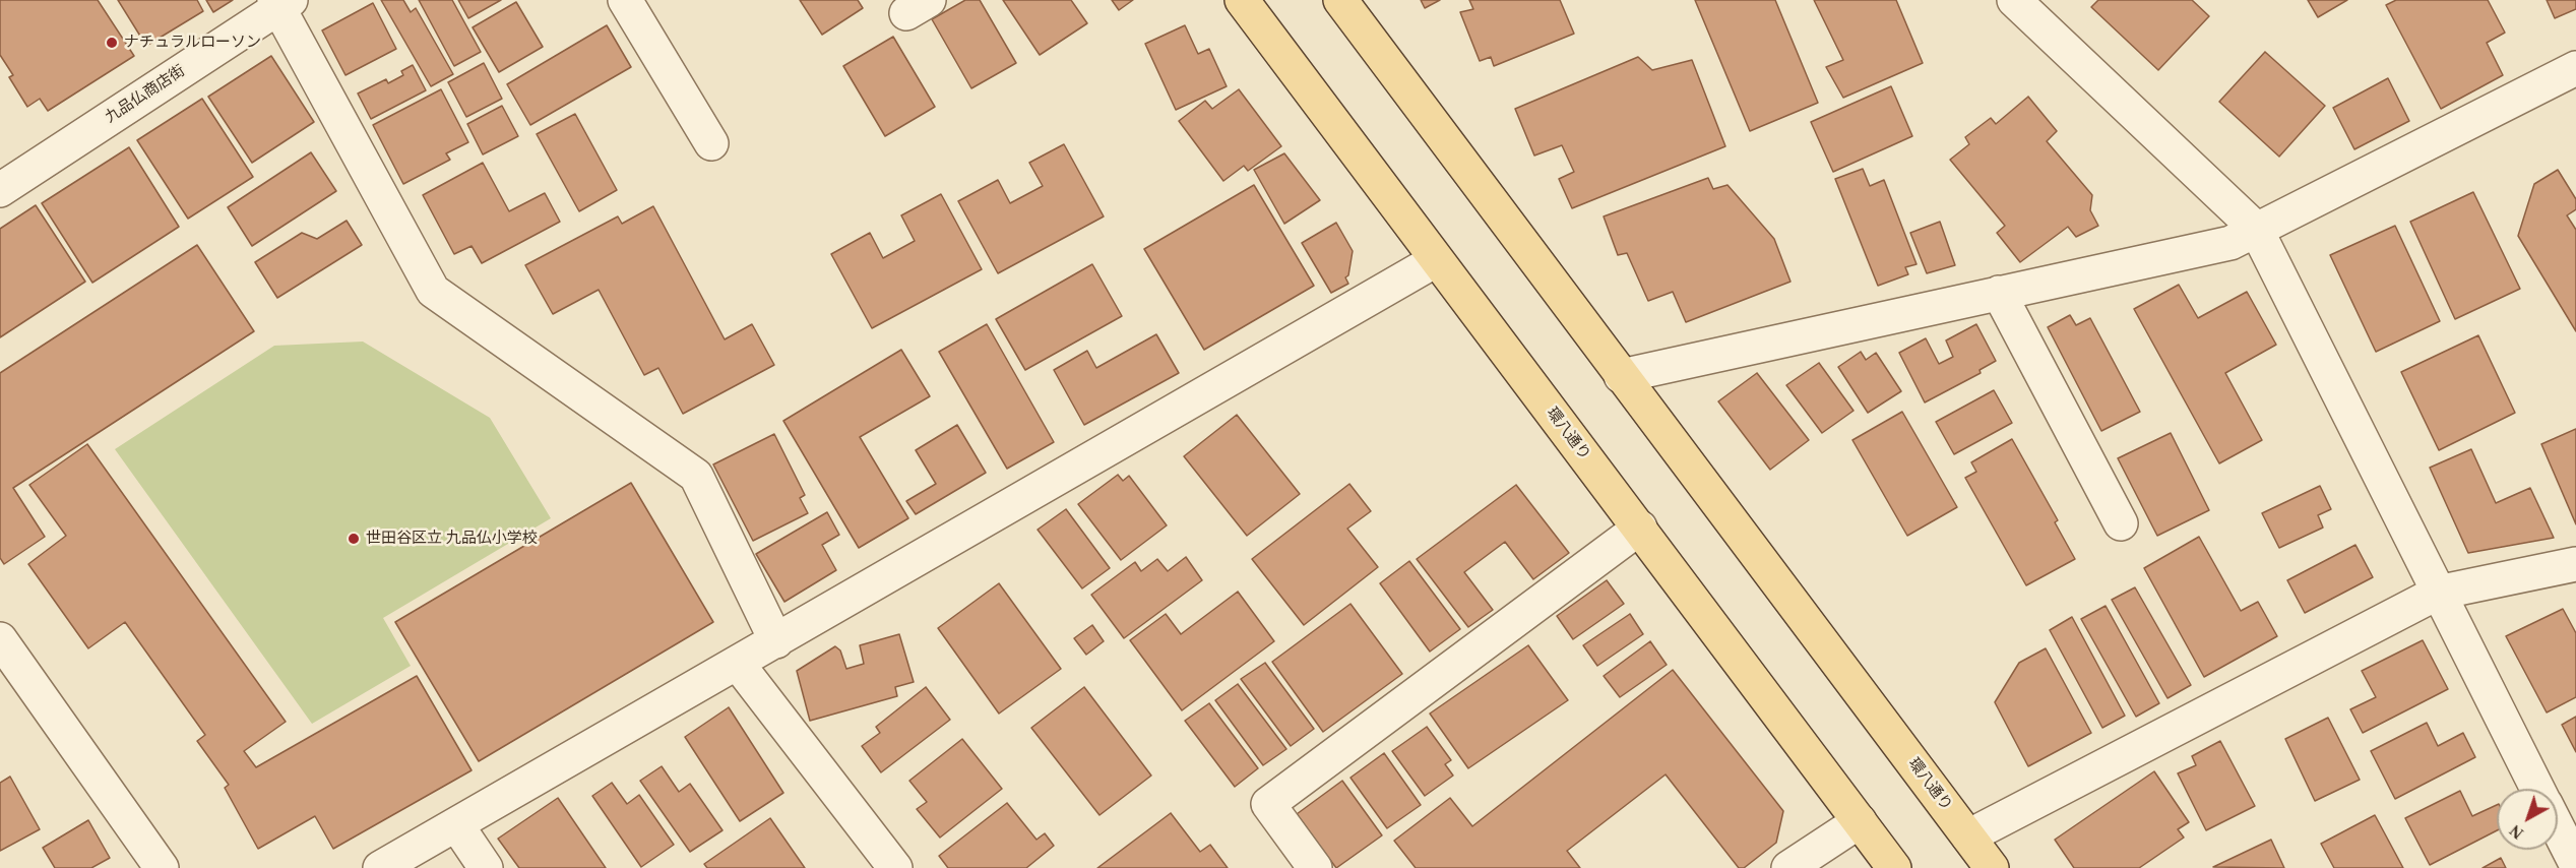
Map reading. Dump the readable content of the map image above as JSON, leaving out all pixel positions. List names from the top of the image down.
{
  "streets": {
    "main road": ["環八通り"],
    "street": ["九品仏商店街"]
  },
  "places": ["ナチュラルローソン", "世田谷区立 九品仏小学校"],
  "north": "bottom left"
}
